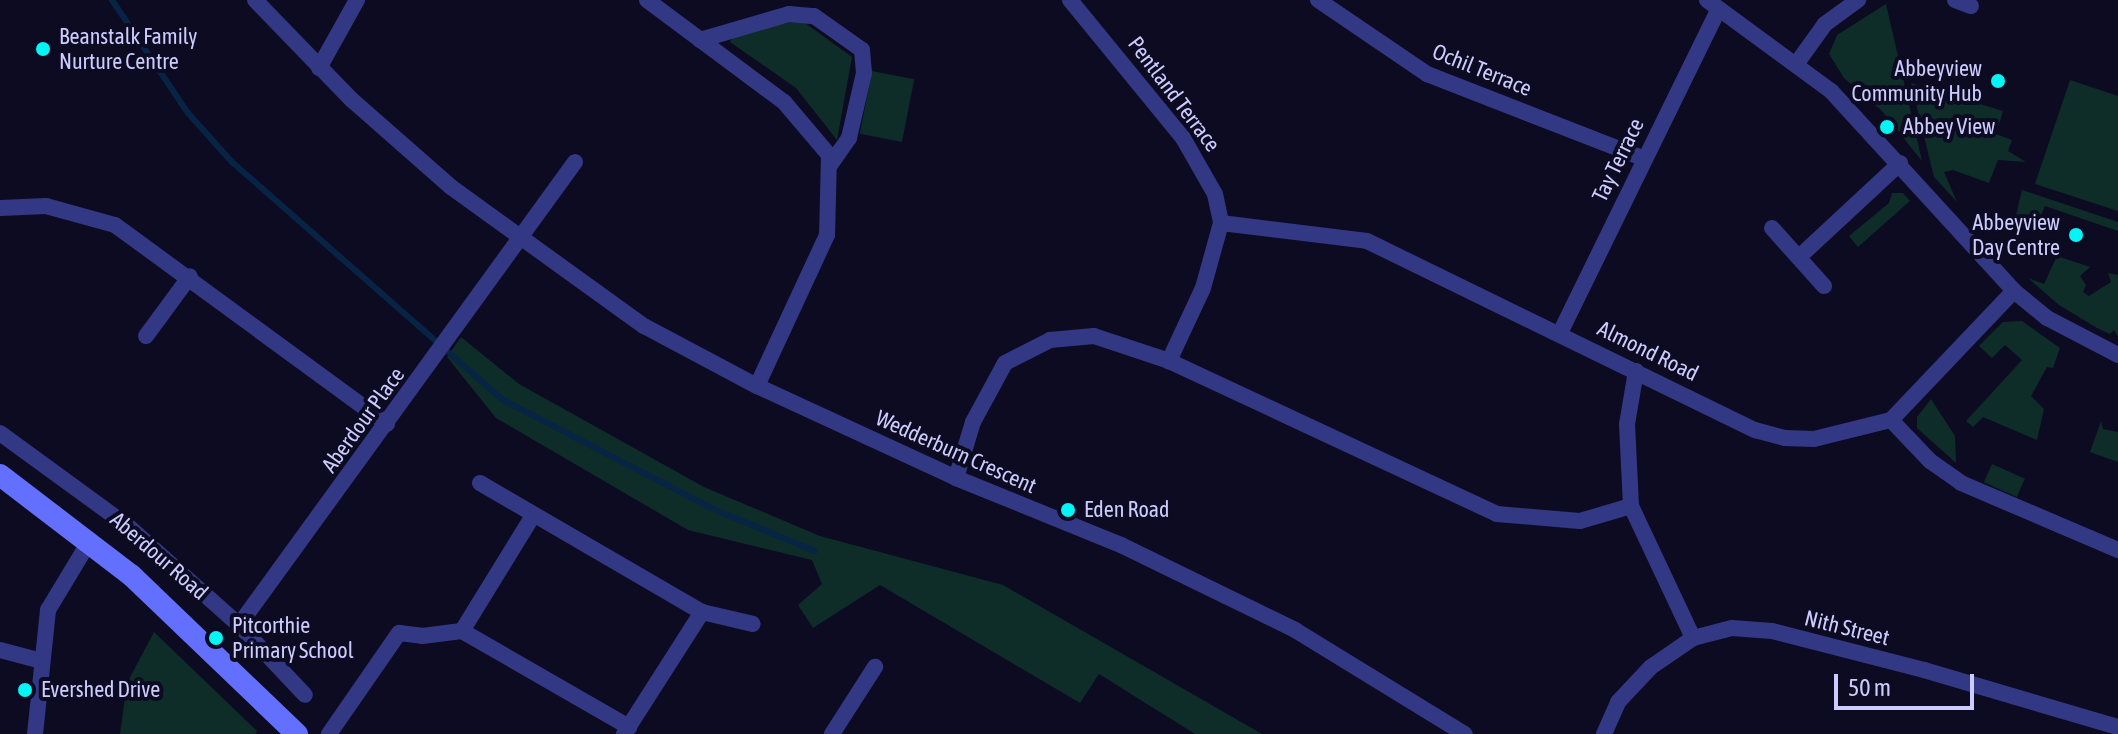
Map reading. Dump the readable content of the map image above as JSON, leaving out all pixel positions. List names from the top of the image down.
{
  "streets": {
    "main road": ["Aberdour Road"],
    "street": [
      "Ochil Terrace",
      "Pentland Terrace",
      "Tay Terrace",
      "Almond Road",
      "Aberdour Place",
      "Wedderburn Crescent",
      "Nith Street"
    ]
  },
  "crossings": [
    ["Ochil Terrace", "Tay Terrace"],
    ["Pentland Terrace", "Almond Road"],
    ["Tay Terrace", "Almond Road"],
    ["Aberdour Place", "Wedderburn Crescent"],
    ["Aberdour Place", "Aberdour Road"]
  ],
  "places": [
    "Beanstalk Family Nurture Centre",
    "Abbeyview Community Hub",
    "Abbey View",
    "Abbeyview Day Centre",
    "Eden Road",
    "Pitcorthie Primary School",
    "Evershed Drive"
  ],
  "scale_bar": "50 m"
}
